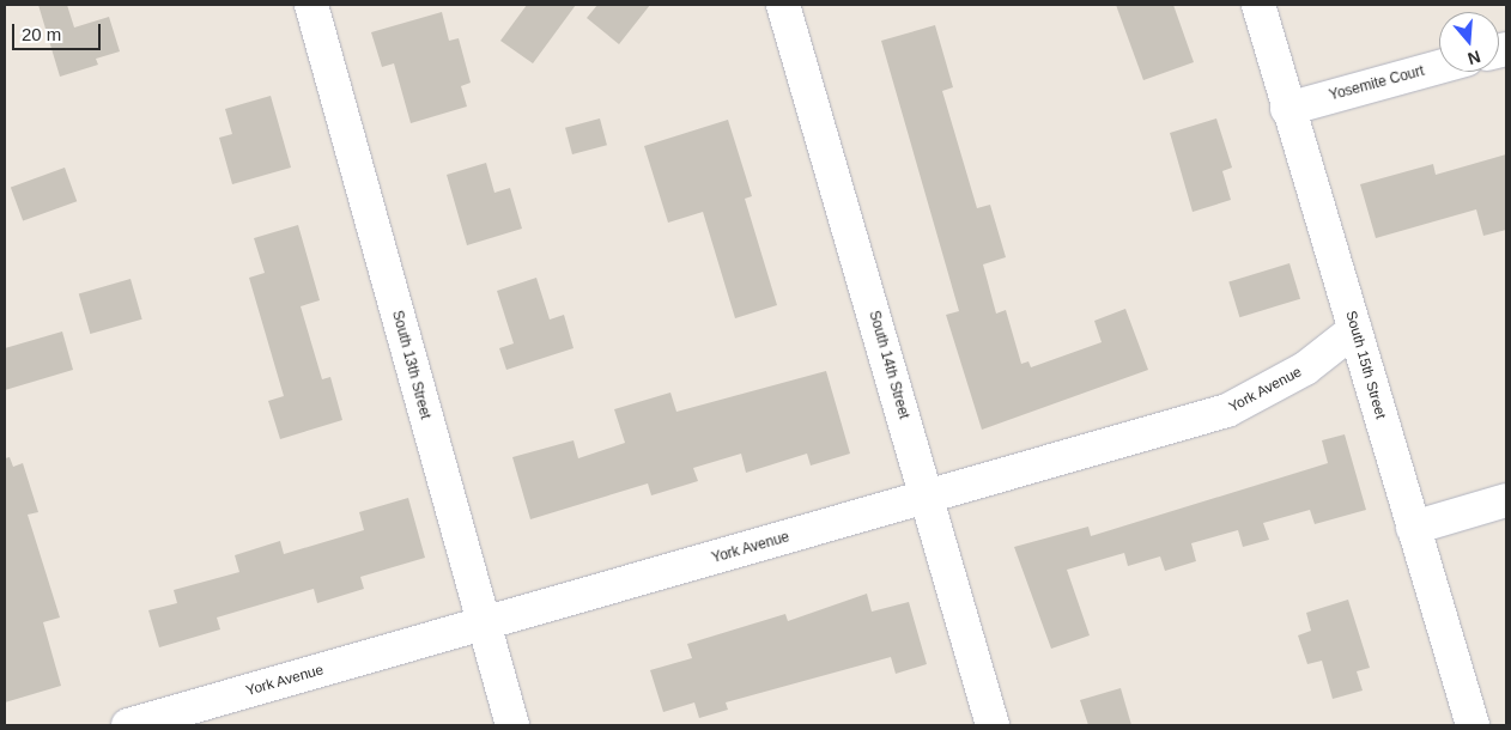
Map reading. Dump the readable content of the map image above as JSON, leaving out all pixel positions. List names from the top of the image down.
{
  "streets": {
    "street": [
      "Yosemite Court",
      "South 13th Street",
      "South 14th Street",
      "South 15th Street",
      "York Avenue"
    ]
  },
  "crossings": [
    ["Yosemite Court", "South 15th Street"],
    ["South 13th Street", "York Avenue"],
    ["South 14th Street", "York Avenue"],
    ["South 15th Street", "York Avenue"]
  ],
  "scale_bar": "20 m",
  "north": "bottom"
}
